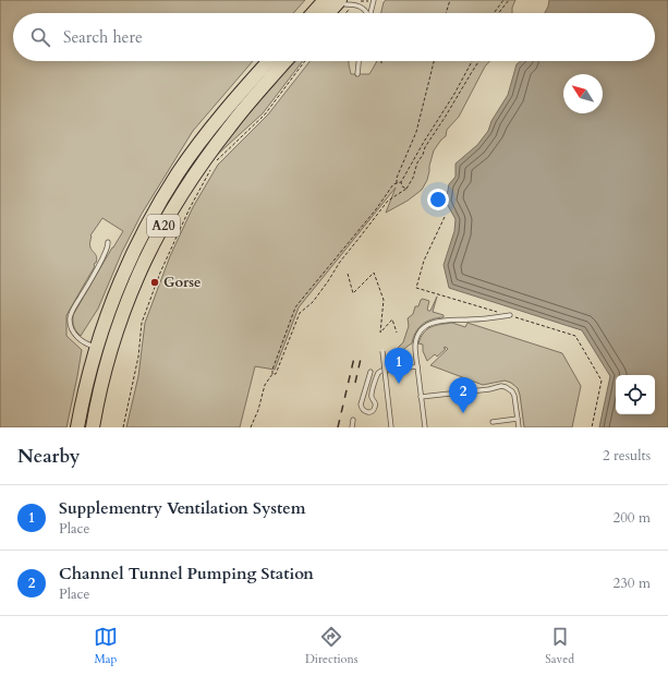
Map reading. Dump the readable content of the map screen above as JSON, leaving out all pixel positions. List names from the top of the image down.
{
  "streets": {
    "highway": ["A20"]
  },
  "places": ["Gorse"],
  "north": "top left",
  "page": {
    "search": "Search here",
    "pins": ["1", "2"],
    "heading": ["Nearby", "2 results"],
    "list": [
      {
        "mark": "1",
        "name": "Supplementry Ventilation System",
        "note": "Place",
        "value": "200 m"
      },
      {
        "mark": "2",
        "name": "Channel Tunnel Pumping Station",
        "note": "Place",
        "value": "230 m"
      }
    ],
    "nav": ["Map", "Directions", "Saved"]
  }
}
